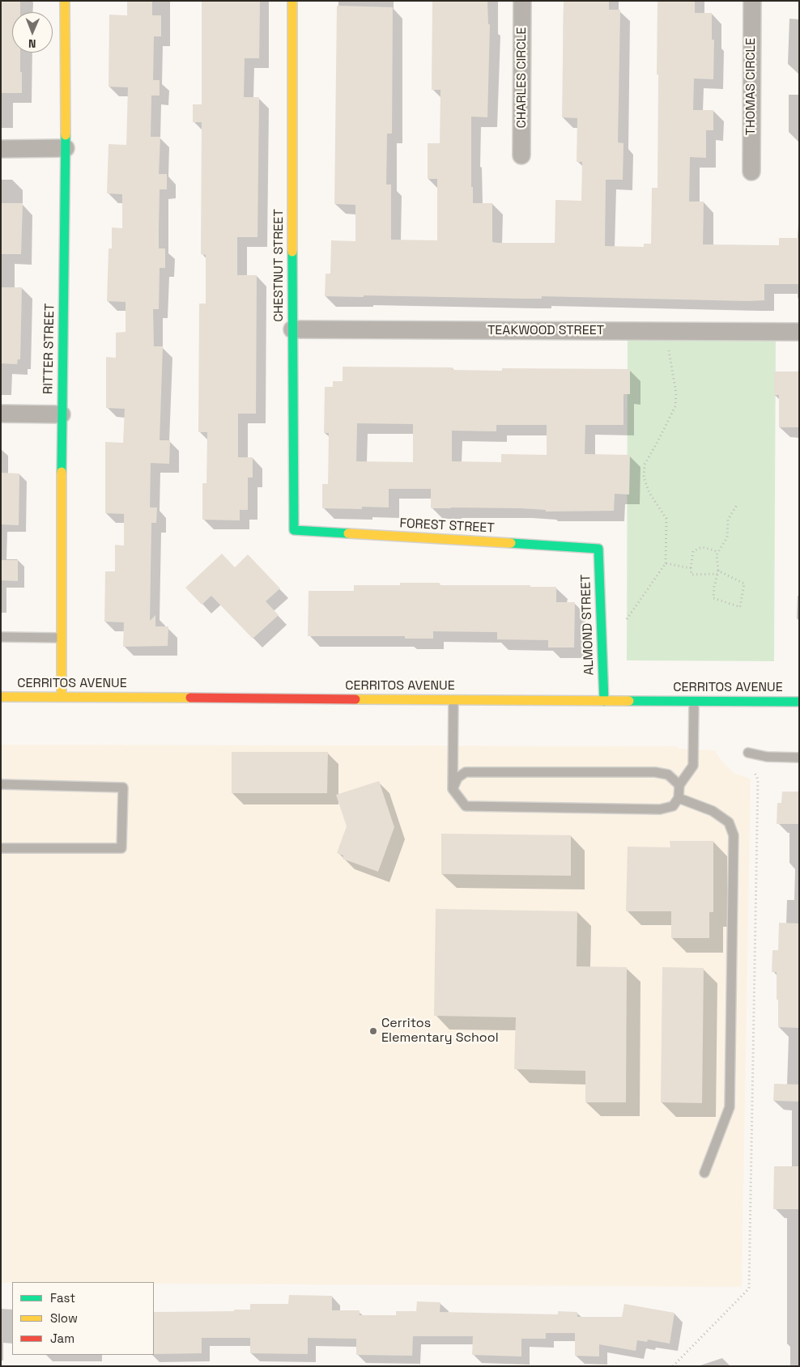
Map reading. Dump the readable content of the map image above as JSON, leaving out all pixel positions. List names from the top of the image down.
{
  "streets": {
    "street": [
      "CHARLES CIRCLE",
      "THOMAS CIRCLE",
      "CHESTNUT STREET",
      "TEAKWOOD STREET",
      "RITTER STREET",
      "FOREST STREET",
      "ALMOND STREET",
      "CERRITOS AVENUE"
    ]
  },
  "crossings": [
    ["CHESTNUT STREET", "TEAKWOOD STREET"],
    ["CHESTNUT STREET", "FOREST STREET"],
    ["RITTER STREET", "CERRITOS AVENUE"],
    ["FOREST STREET", "ALMOND STREET"],
    ["ALMOND STREET", "CERRITOS AVENUE"]
  ],
  "places": ["Cerritos Elementary School"],
  "legend": ["Fast", "Slow", "Jam"],
  "north": "bottom"
}
